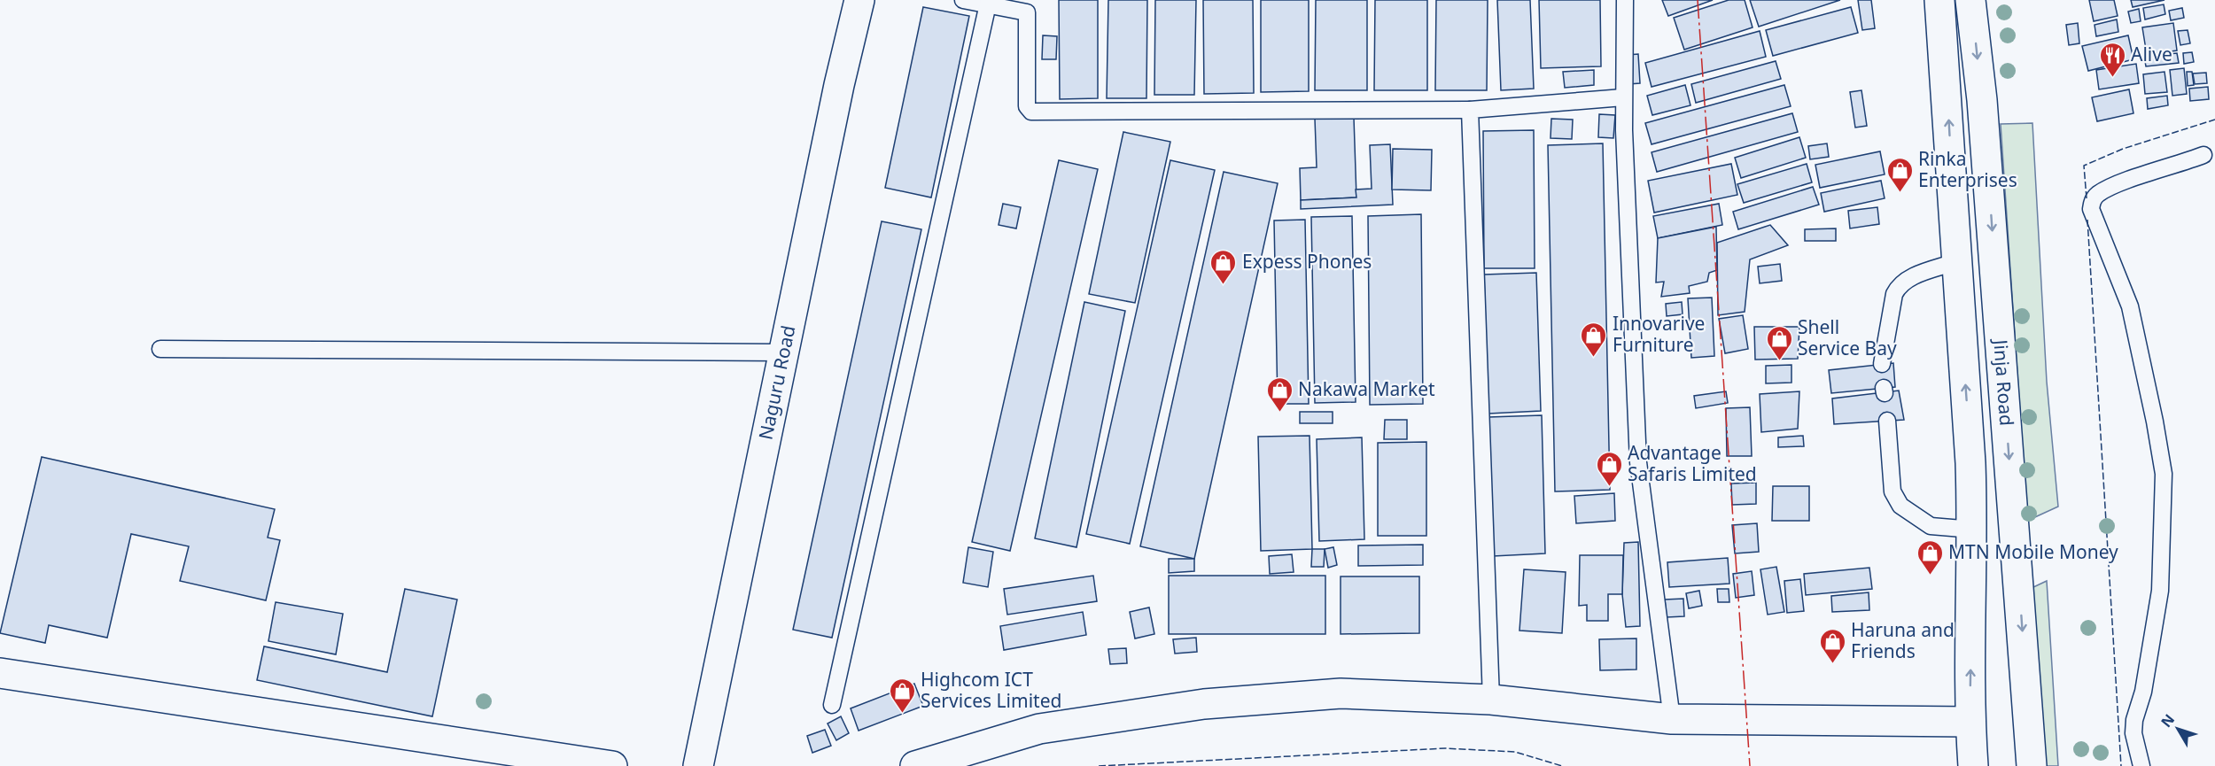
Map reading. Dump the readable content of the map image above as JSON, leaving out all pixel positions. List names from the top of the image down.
{
  "streets": {
    "main road": ["Naguru Road", "Jinja Road"]
  },
  "places": {
    "restaurant": ["Alive"],
    "shop": [
      "Rinka Enterprises",
      "Expess Phones",
      "Innovarive Furniture",
      "Shell Service Bay",
      "Nakawa Market",
      "Advantage Safaris Limited",
      "MTN Mobile Money",
      "Haruna and Friends",
      "Highcom ICT Services Limited"
    ]
  },
  "north": "top left"
}
